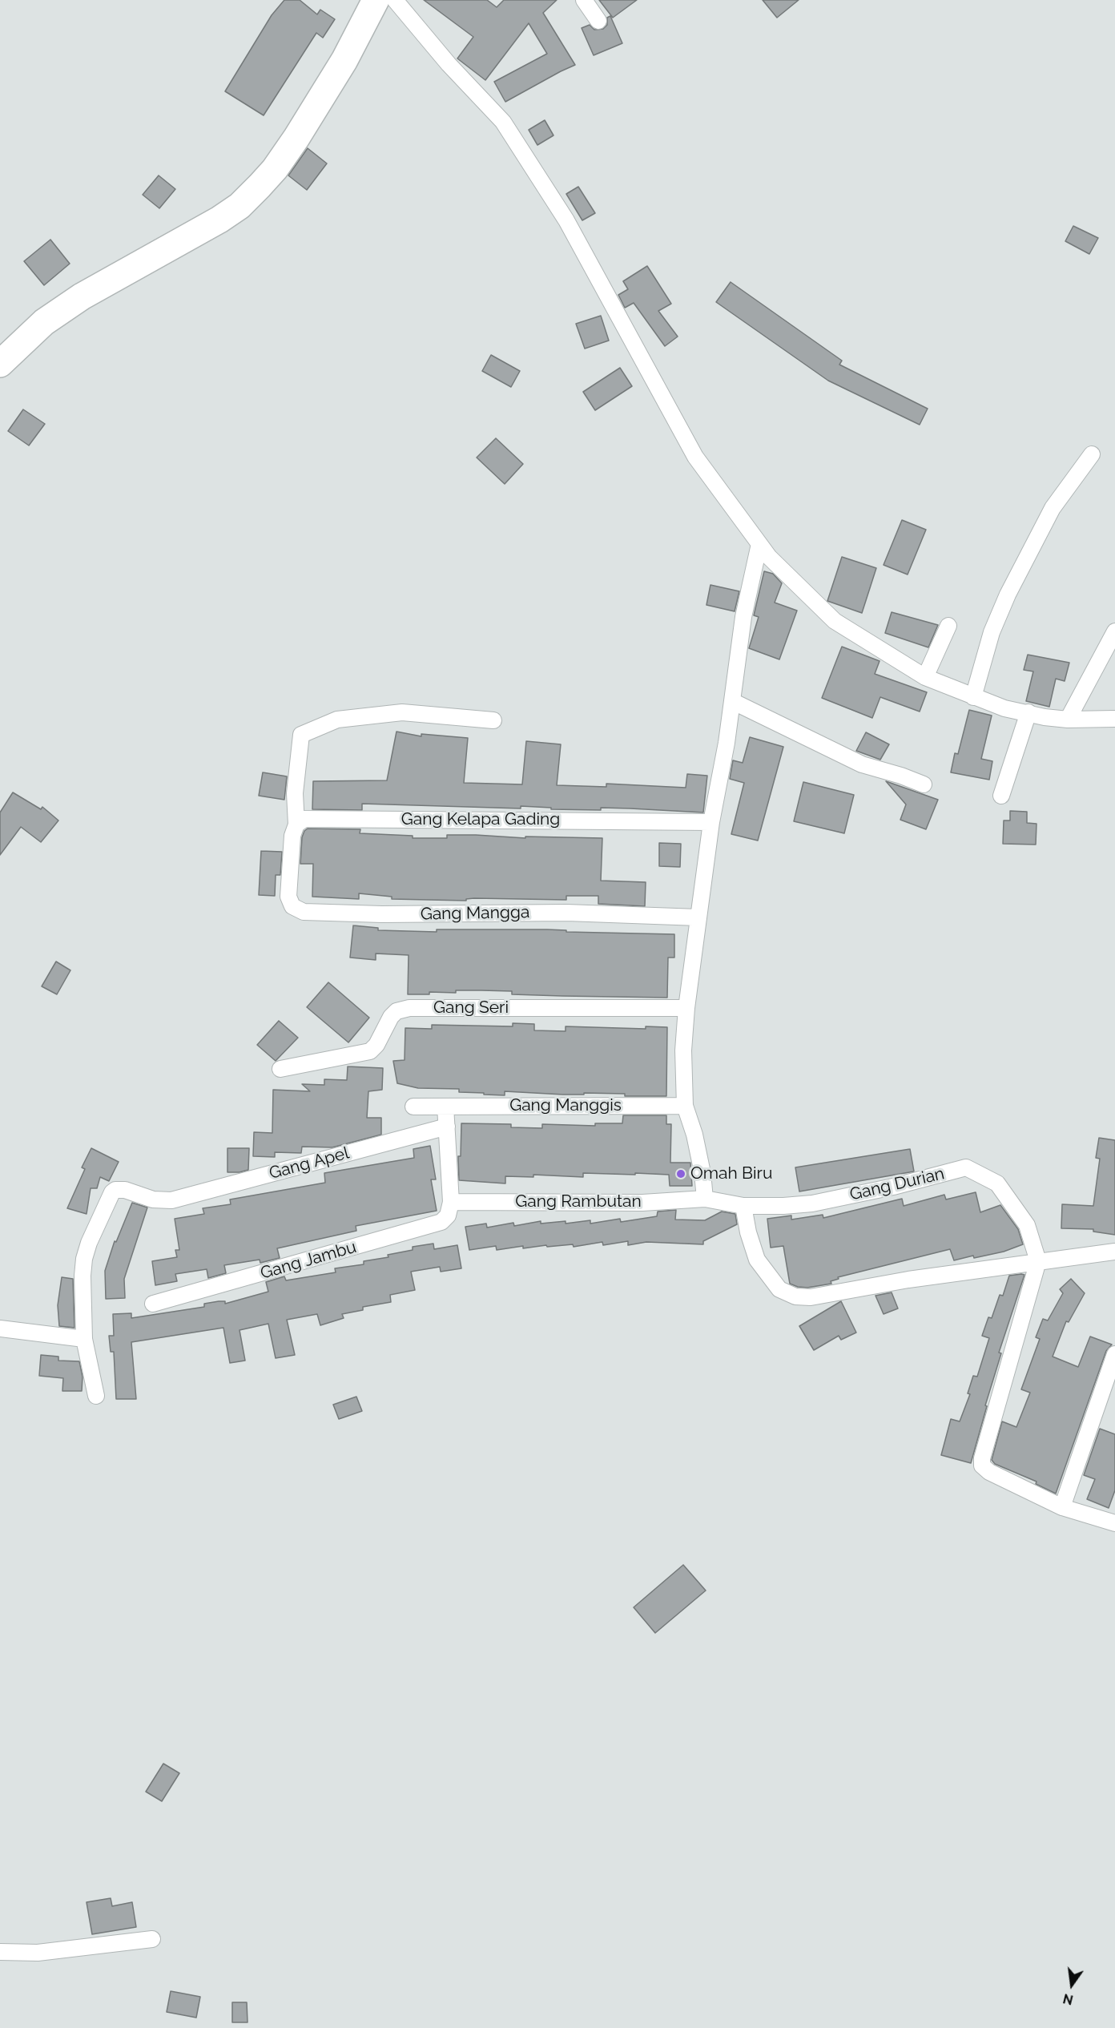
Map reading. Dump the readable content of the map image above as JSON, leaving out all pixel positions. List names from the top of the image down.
{
  "streets": {
    "street": [
      "Gang Kelapa Gading",
      "Gang Mangga",
      "Gang Seri",
      "Gang Manggis",
      "Gang Apel",
      "Gang Durian",
      "Gang Rambutan",
      "Gang Jambu"
    ]
  },
  "crossings": [
    ["Gang Kelapa Gading", "Gang Mangga"],
    ["Gang Durian", "Gang Rambutan"],
    ["Gang Rambutan", "Gang Jambu"]
  ],
  "places": ["Omah Biru"],
  "north": "bottom"
}
